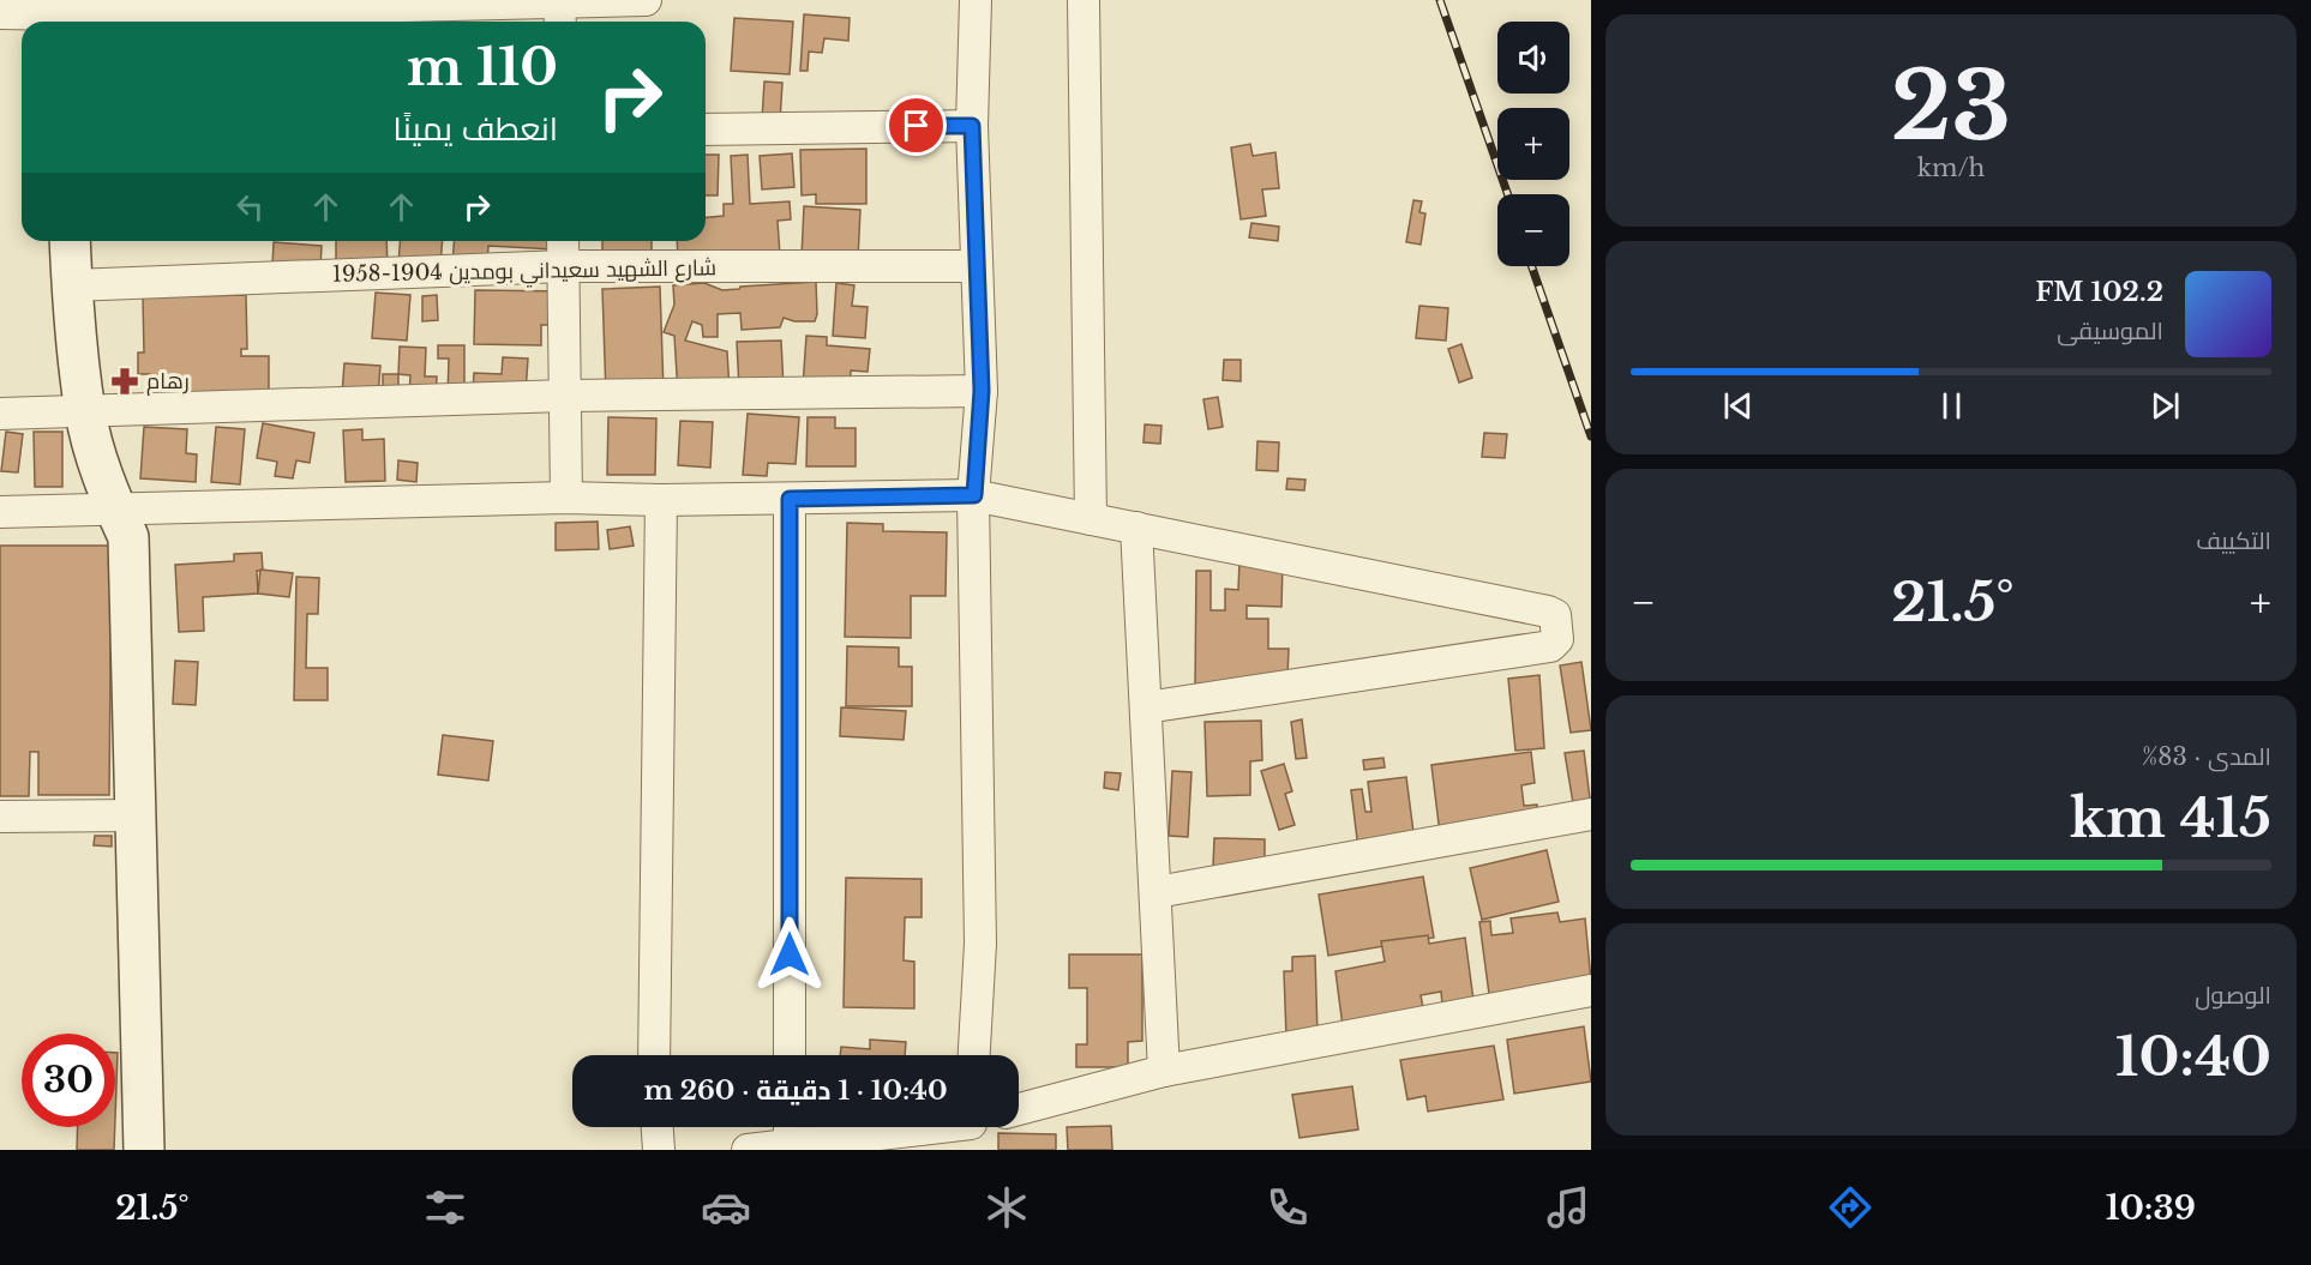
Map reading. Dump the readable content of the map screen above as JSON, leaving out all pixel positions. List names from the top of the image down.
{
  "streets": {
    "street": ["شارع الشهيد سعيداني بومدين 1904-1958"]
  },
  "places": {
    "pharmacy": ["رهام"]
  },
  "page": {
    "tile": [
      ["23", "km/h"],
      "التكييف",
      ["المدى · 83%", "415 km"],
      ["الوصول", "10:40"]
    ],
    "map_buttons": ["+", "−"],
    "turn": ["110 m", "انعطف يمينًا"],
    "song": ["102.2 FM", "الموسيقى"],
    "heat": ["−", "21.5°", "+"],
    "limit": "30",
    "trip": "10:40 · 1 دقيقة · 260 m",
    "tabs": ["10:39", "21.5°"]
  }
}
